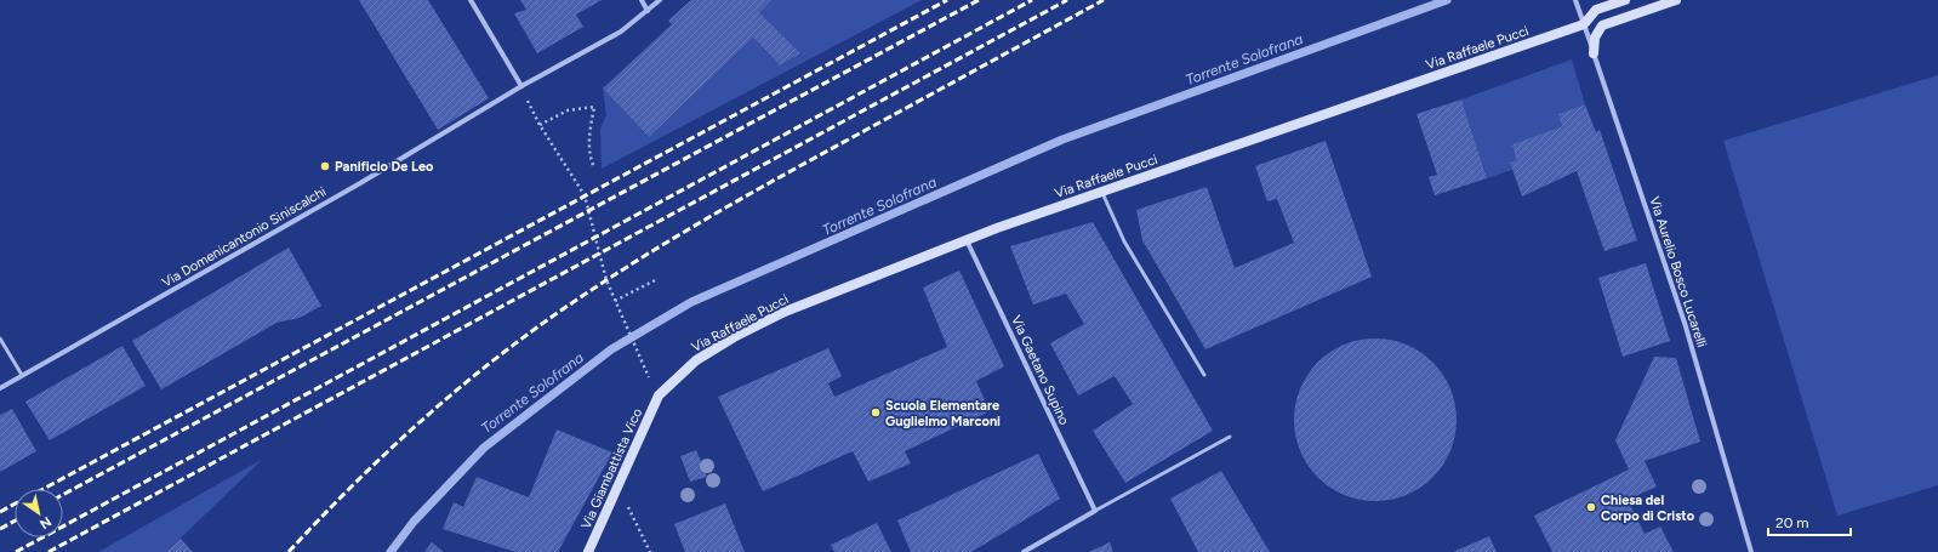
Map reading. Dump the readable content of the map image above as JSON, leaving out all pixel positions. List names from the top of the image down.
{
  "streets": {
    "main road": ["Via Raffaele Pucci", "Via Giambattista Vico"],
    "street": ["Via Domenicantonio Siniscalchi", "Via Aurelio Bosco Lucarelli", "Via Gaetano Supino"]
  },
  "crossings": [
    ["Via Raffaele Pucci", "Via Aurelio Bosco Lucarelli"],
    ["Via Raffaele Pucci", "Via Gaetano Supino"],
    ["Via Raffaele Pucci", "Via Giambattista Vico"]
  ],
  "water": ["Torrente Solofrana"],
  "places": ["Panificio De Leo", "Scuola Elementare Guglielmo Marconi", "Chiesa del Corpo di Cristo"],
  "scale_bar": "20 m",
  "north": "bottom right"
}
